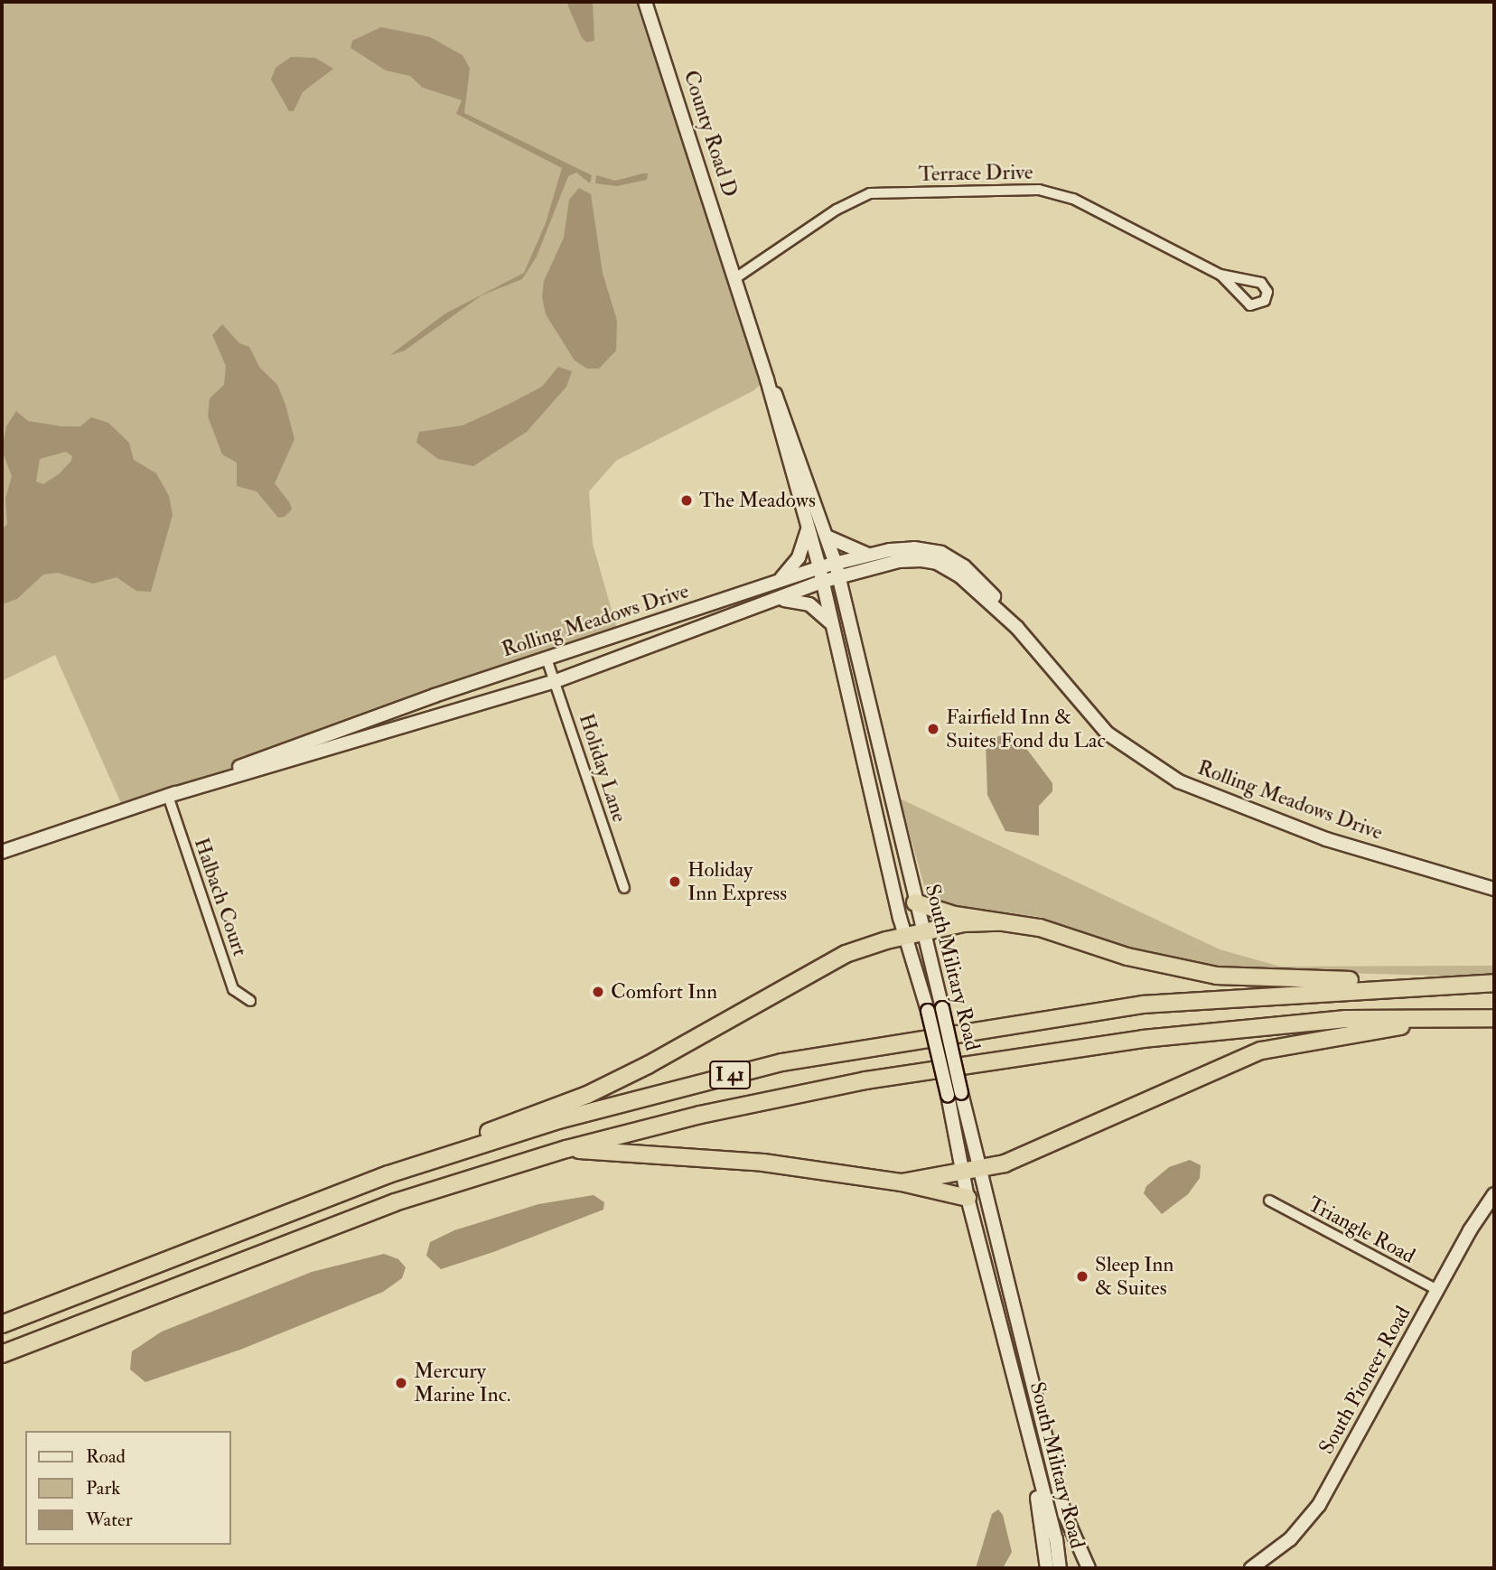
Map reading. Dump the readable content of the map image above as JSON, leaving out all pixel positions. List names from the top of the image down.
{
  "streets": {
    "highway": ["I 41"],
    "main road": [
      "County Road D",
      "Rolling Meadows Drive",
      "South Military Road",
      "South Pioneer Road"
    ],
    "street": [
      "Terrace Drive",
      "Holiday Lane",
      "Halbach Court",
      "Triangle Road"
    ]
  },
  "crossings": [
    ["County Road D", "Terrace Drive"],
    ["County Road D", "South Military Road"],
    ["Terrace Drive", "South Military Road"],
    ["Rolling Meadows Drive", "Holiday Lane"],
    ["Rolling Meadows Drive", "Halbach Court"],
    ["Rolling Meadows Drive", "South Military Road"],
    ["Triangle Road", "South Pioneer Road"]
  ],
  "places": [
    "The Meadows",
    "Fairfield Inn & Suites Fond du Lac",
    "Holiday Inn Express",
    "Comfort Inn",
    "Sleep Inn & Suites",
    "Mercury Marine Inc."
  ],
  "legend": ["Road", "Park", "Water"]
}
